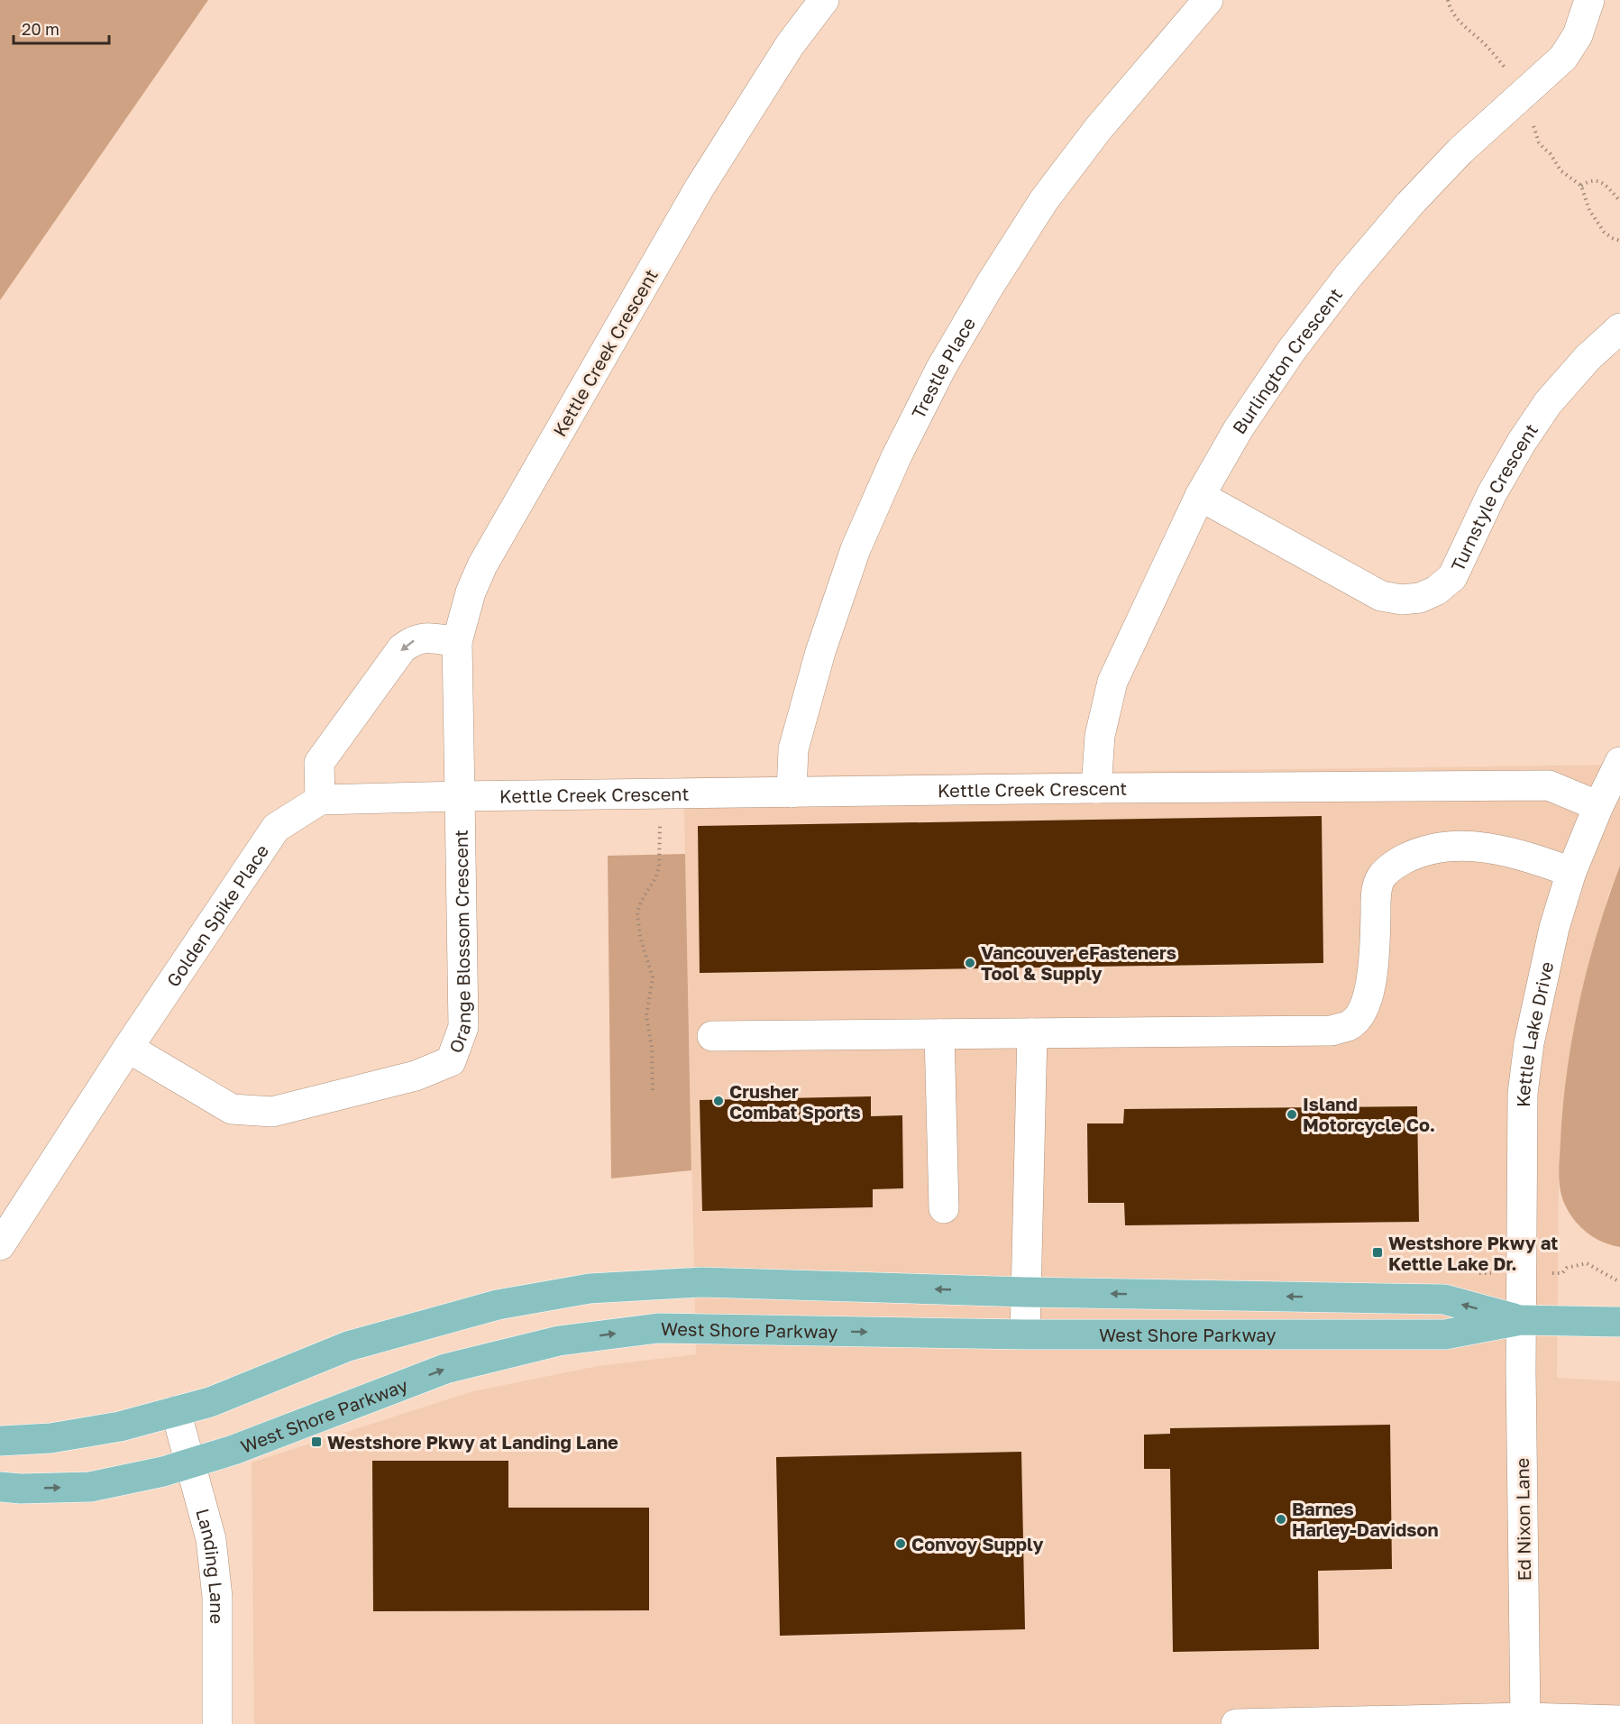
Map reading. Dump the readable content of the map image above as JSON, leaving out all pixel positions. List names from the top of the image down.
{
  "streets": {
    "main road": ["West Shore Parkway"],
    "street": [
      "Kettle Creek Crescent",
      "Burlington Crescent",
      "Trestle Place",
      "Turnstyle Crescent",
      "Golden Spike Place",
      "Orange Blossom Crescent",
      "Kettle Lake Drive",
      "Ed Nixon Lane",
      "Landing Lane"
    ]
  },
  "crossings": [
    ["Kettle Creek Crescent", "Burlington Crescent"],
    ["Kettle Creek Crescent", "Trestle Place"],
    ["Kettle Creek Crescent", "Golden Spike Place"],
    ["Kettle Creek Crescent", "Orange Blossom Crescent"],
    ["Kettle Creek Crescent", "Kettle Lake Drive"],
    ["Burlington Crescent", "Turnstyle Crescent"],
    ["Golden Spike Place", "Orange Blossom Crescent"],
    ["Kettle Lake Drive", "West Shore Parkway"],
    ["Kettle Lake Drive", "Ed Nixon Lane"],
    ["West Shore Parkway", "Ed Nixon Lane"],
    ["West Shore Parkway", "Landing Lane"]
  ],
  "places": {
    "other": [
      "Vancouver eFasteners Tool & Supply",
      "Crusher Combat Sports",
      "Island Motorcycle Co.",
      "Barnes Harley-Davidson",
      "Convoy Supply"
    ],
    "transit": ["Westshore Pkwy at Kettle Lake Dr.", "Westshore Pkwy at Landing Lane"]
  },
  "scale_bar": "20 m"
}
